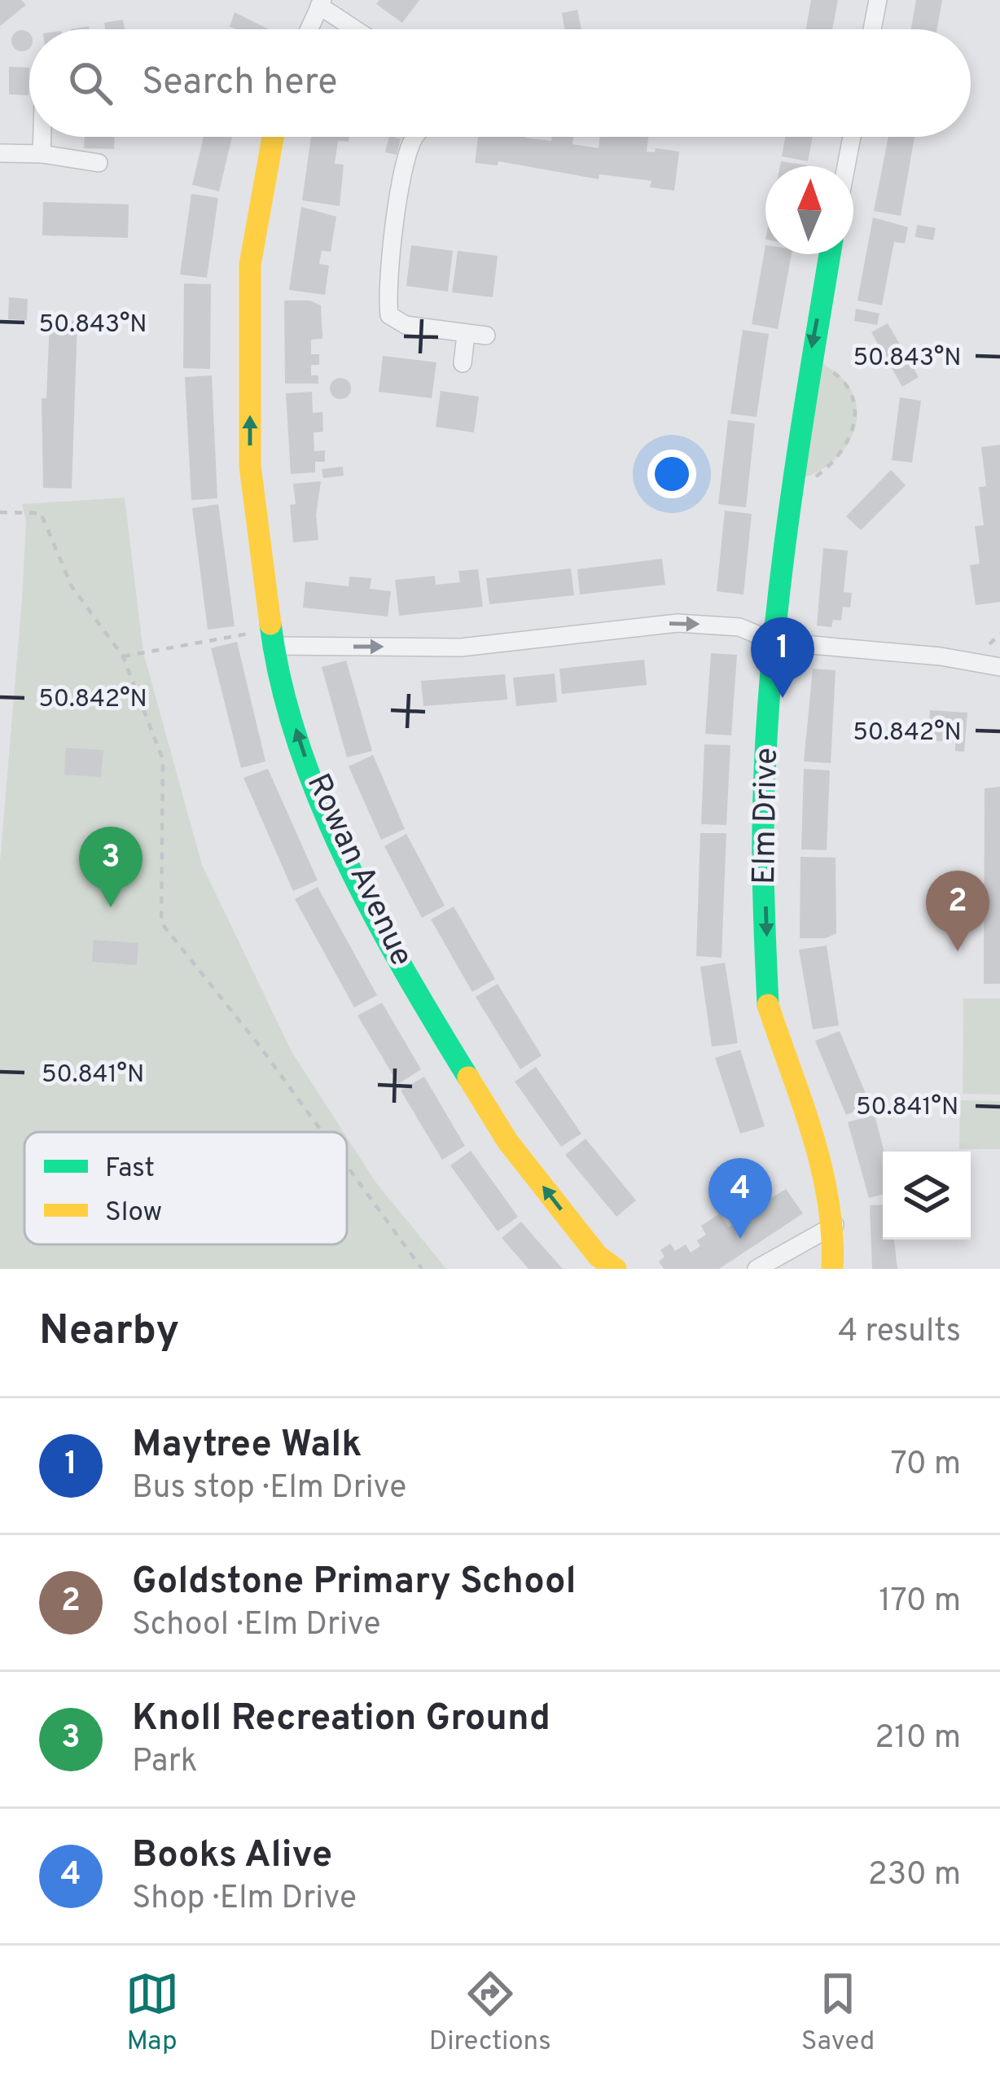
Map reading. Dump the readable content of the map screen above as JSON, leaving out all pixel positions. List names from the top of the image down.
{
  "streets": {
    "street": ["Elm Drive", "Rowan Avenue"]
  },
  "one_way": ["Elm Drive", "Rowan Avenue"],
  "legend": ["Fast", "Slow"],
  "north": "top",
  "page": {
    "search": "Search here",
    "pins": [
      "1",
      "3",
      "2",
      "4"
    ],
    "heading": ["Nearby", "4 results"],
    "list": [
      {
        "mark": "1",
        "name": "Maytree Walk",
        "note": "Bus stop · Elm Drive",
        "value": "70 m"
      },
      {
        "mark": "2",
        "name": "Goldstone Primary School",
        "note": "School · Elm Drive",
        "value": "170 m"
      },
      {
        "mark": "3",
        "name": "Knoll Recreation Ground",
        "note": "Park",
        "value": "210 m"
      },
      {
        "mark": "4",
        "name": "Books Alive",
        "note": "Shop · Elm Drive",
        "value": "230 m"
      }
    ],
    "nav": ["Map", "Directions", "Saved"]
  },
  "coordinates": ["50.843°N", "50.842°N", "50.841°N"]
}
